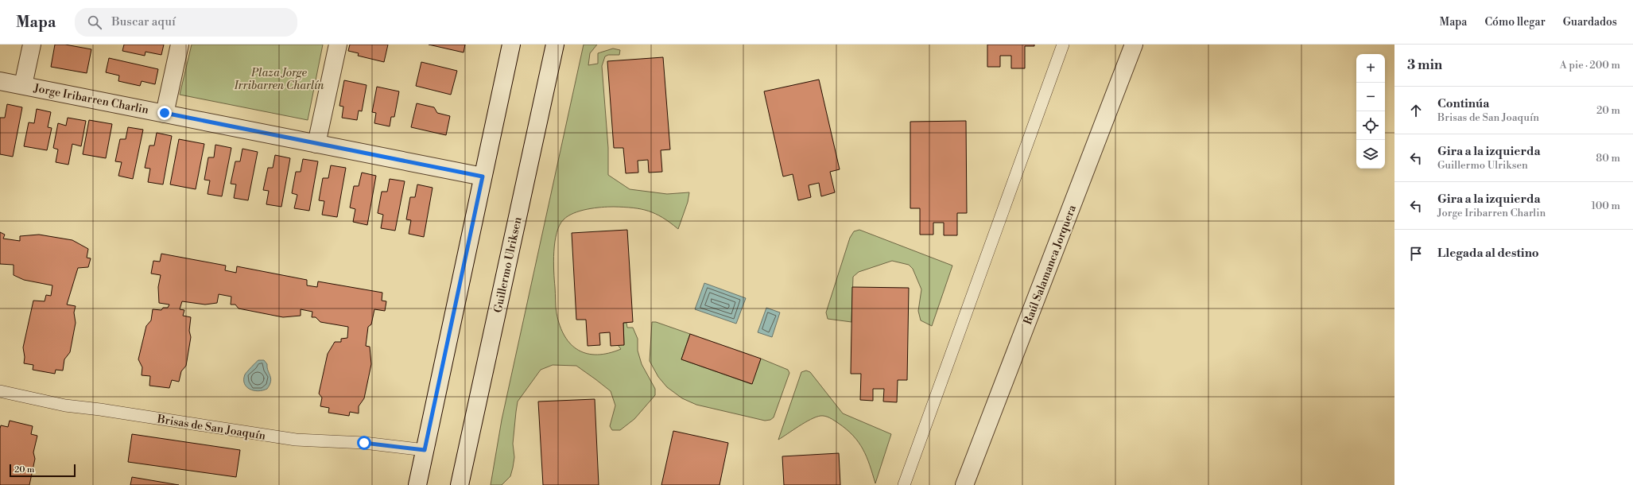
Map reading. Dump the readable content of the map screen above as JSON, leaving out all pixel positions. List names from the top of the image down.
{
  "streets": {
    "street": ["Jorge Iribarren Charlin", "Guillermo Ulriksen", "Raúl Salamanca Jorquera"],
    "lane": ["Brisas de San Joaquín"]
  },
  "parks": ["Plaza Jorge Irribarren Charlín"],
  "scale_bar": "20 m",
  "page": {
    "header": "Mapa",
    "search": "Buscar aquí",
    "nav": ["Mapa", "Cómo llegar", "Guardados"],
    "heading": ["3 min", "A pie · 200 m"],
    "map_buttons": ["+", "−"],
    "list": [
      ["Continúa", "Brisas de San Joaquín", "20 m"],
      ["Gira a la izquierda", "Guillermo Ulriksen", "80 m"],
      ["Gira a la izquierda", "Jorge Iribarren Charlin", "100 m"],
      "Llegada al destino"
    ],
    "scale": "20 m"
  }
}
